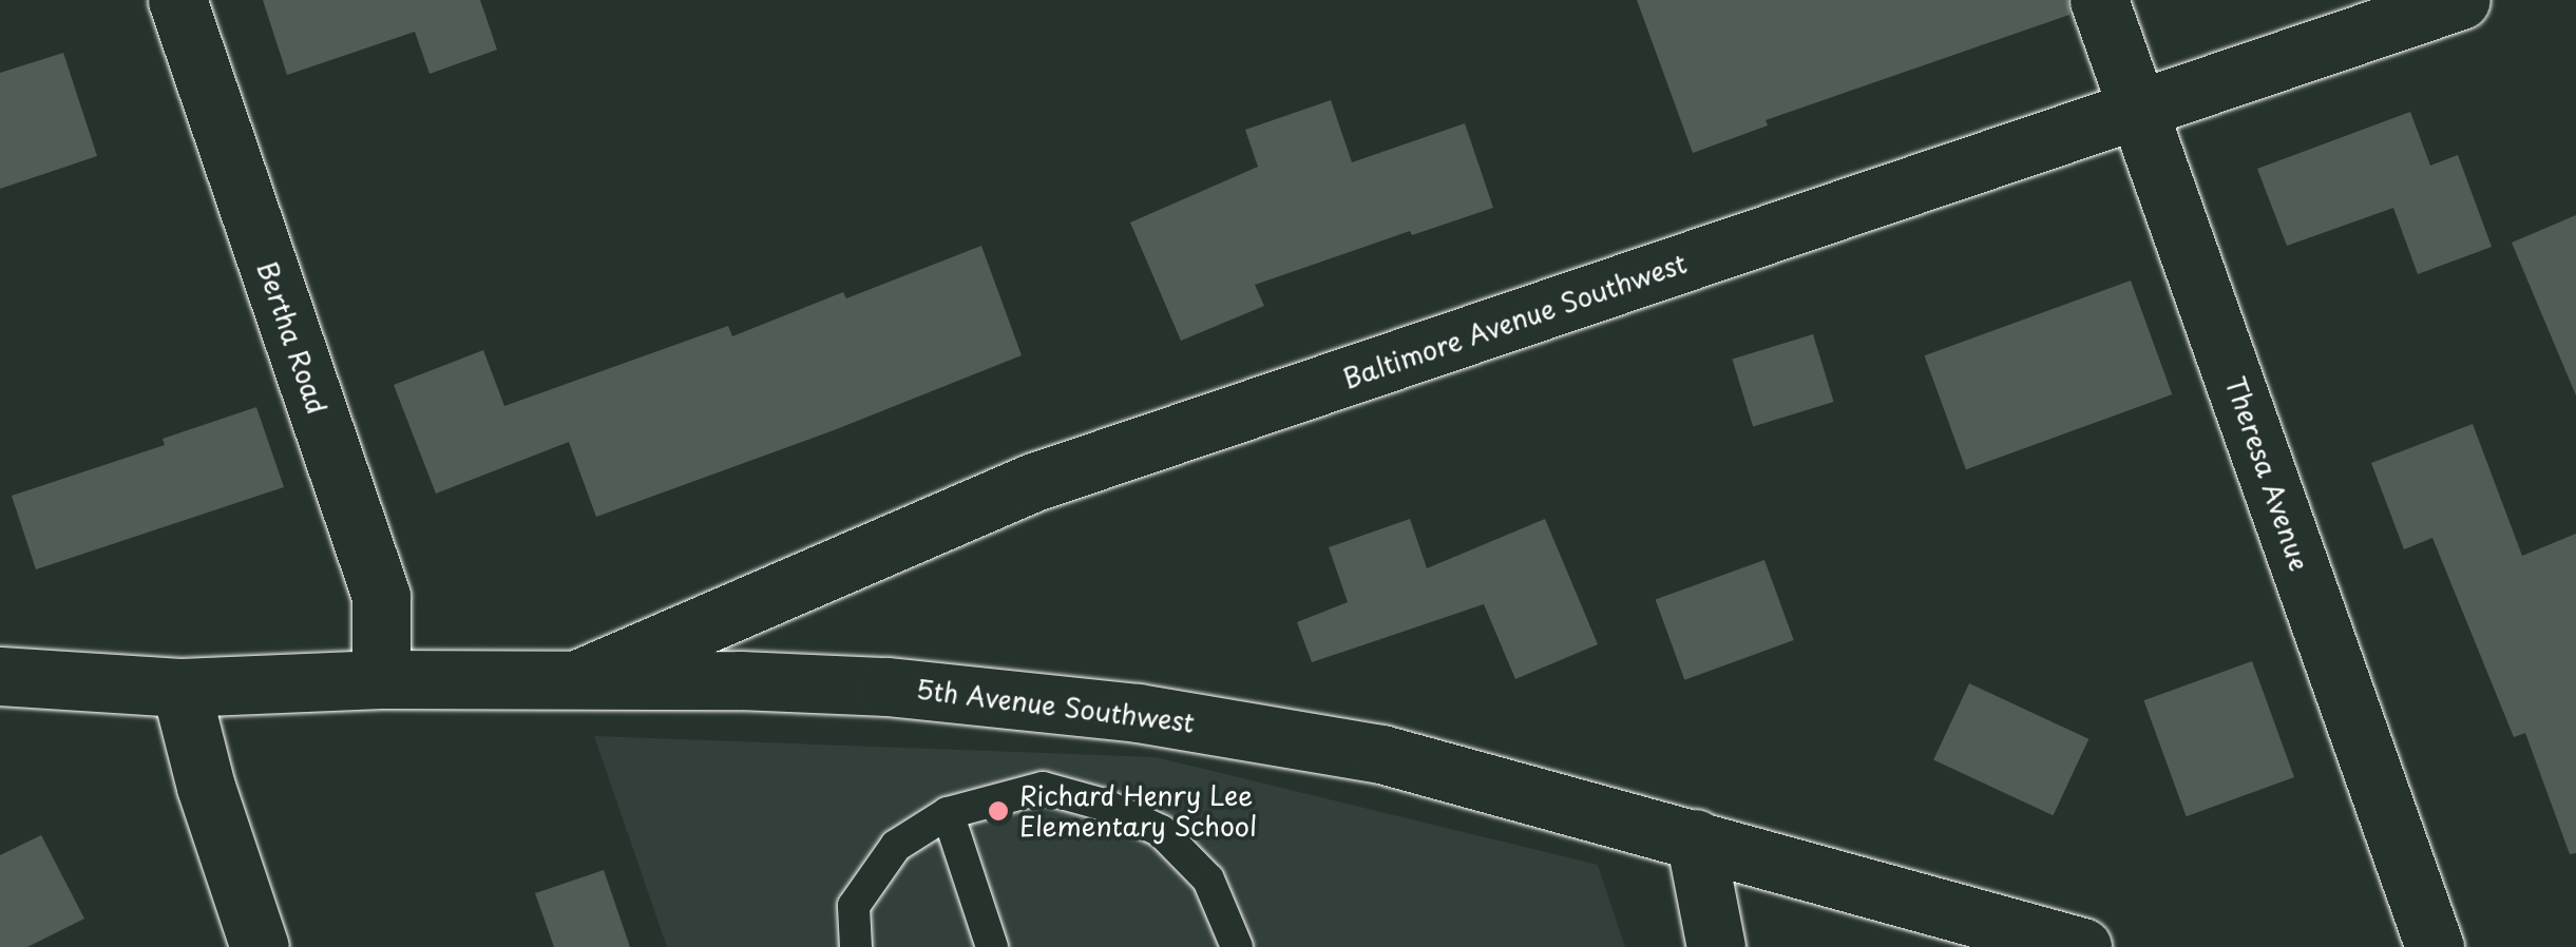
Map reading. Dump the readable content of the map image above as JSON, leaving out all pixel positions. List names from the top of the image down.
{
  "streets": {
    "street": [
      "Baltimore Avenue Southwest",
      "Bertha Road",
      "Theresa Avenue",
      "5th Avenue Southwest"
    ]
  },
  "crossings": [
    ["Baltimore Avenue Southwest", "Theresa Avenue"],
    ["Baltimore Avenue Southwest", "5th Avenue Southwest"],
    ["Bertha Road", "5th Avenue Southwest"]
  ],
  "places": ["Richard Henry Lee Elementary School"]
}
